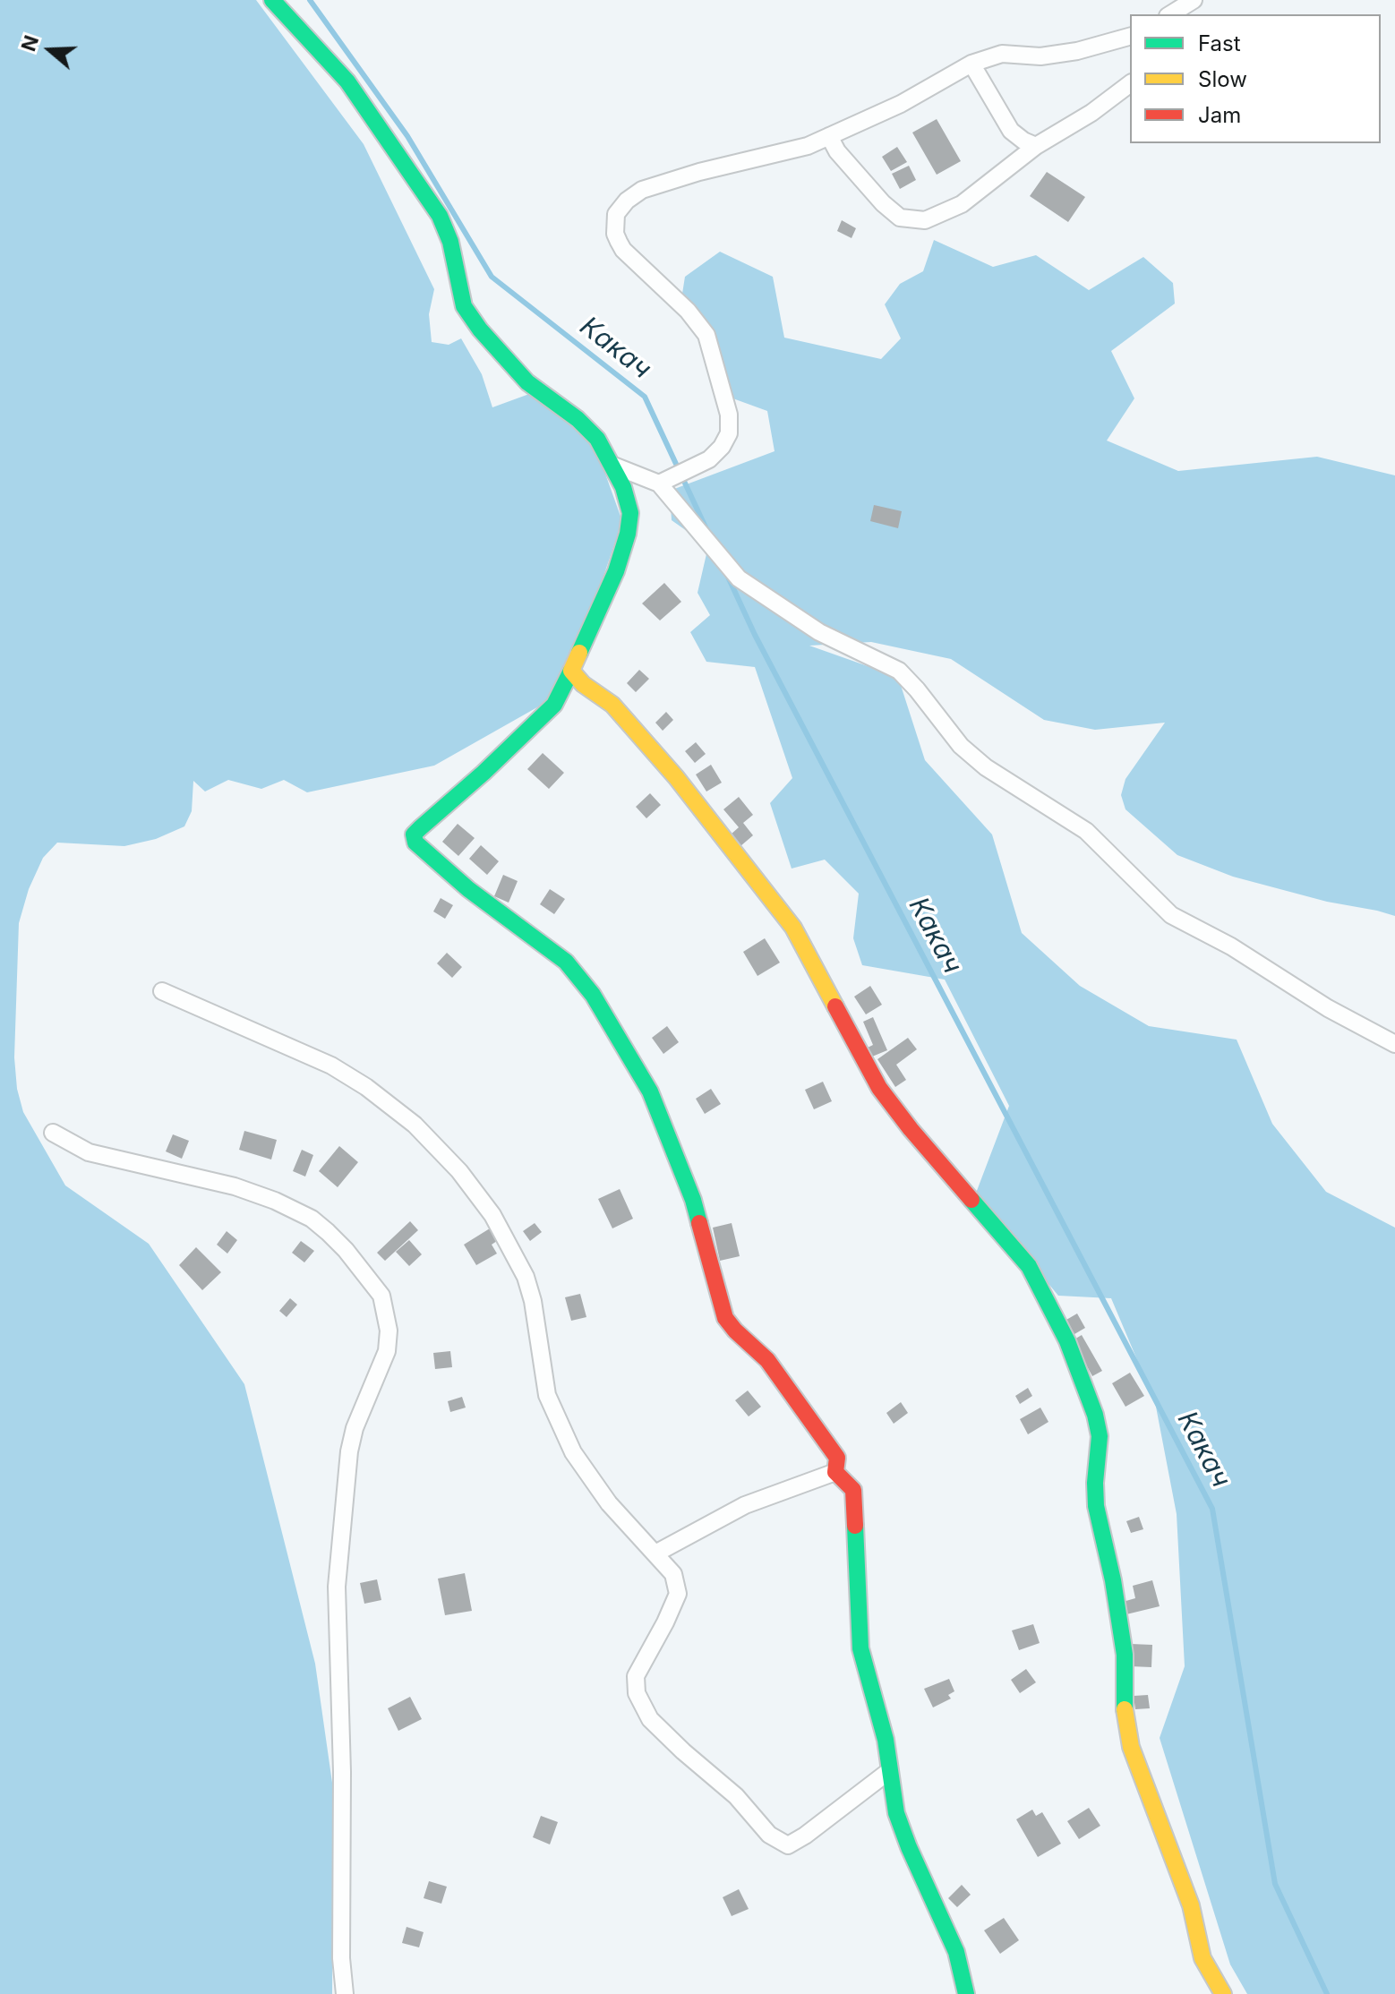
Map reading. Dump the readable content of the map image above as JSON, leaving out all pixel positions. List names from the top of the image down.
{
  "water": ["Какач"],
  "legend": ["Fast", "Slow", "Jam"],
  "north": "left"
}
